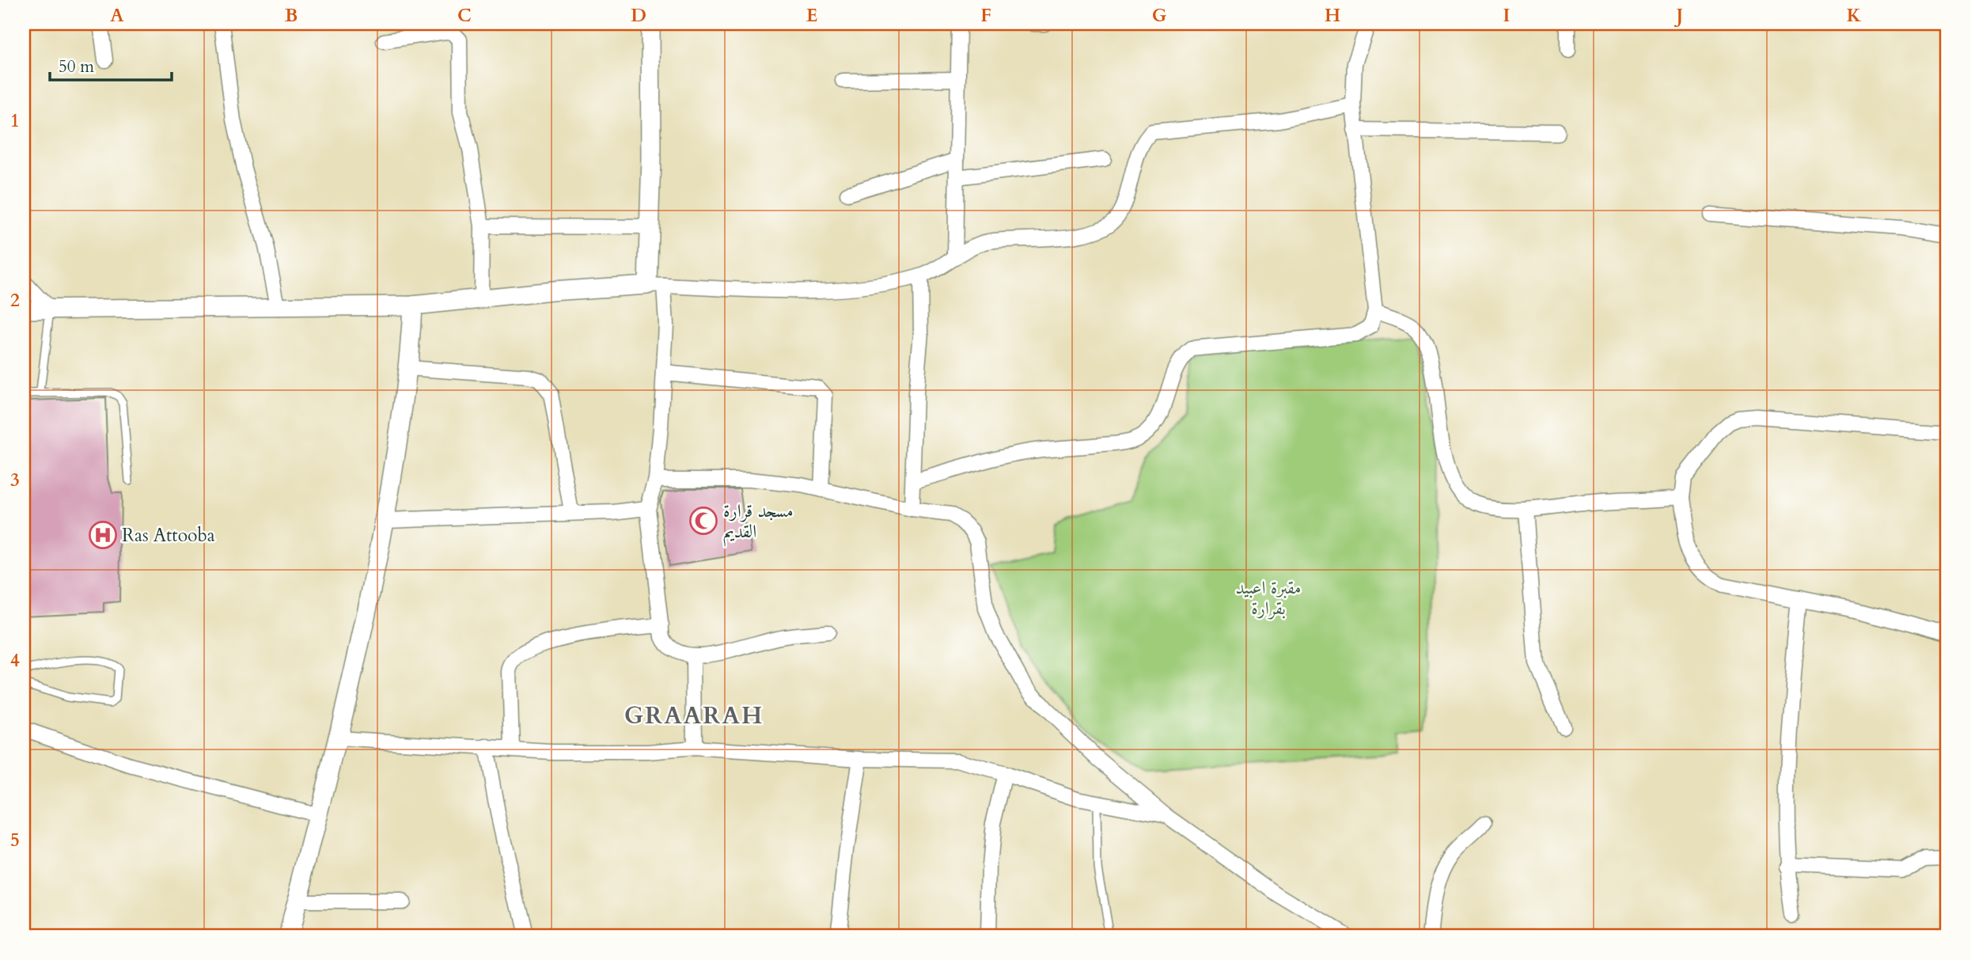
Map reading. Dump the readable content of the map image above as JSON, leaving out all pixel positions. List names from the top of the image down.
{
  "districts": ["GRAARAH"],
  "parks": ["مقبرة اعبيد بقرارة"],
  "places": {
    "mosque": ["مسجد قرارة القديم"],
    "hospital": ["Ras Attooba"]
  },
  "scale_bar": "50 m",
  "grid": {
    "columns": [
      "A",
      "B",
      "C",
      "D",
      "E",
      "F",
      "G",
      "H",
      "I",
      "J",
      "K"
    ],
    "rows": [
      "1",
      "2",
      "3",
      "4",
      "5"
    ]
  }
}
